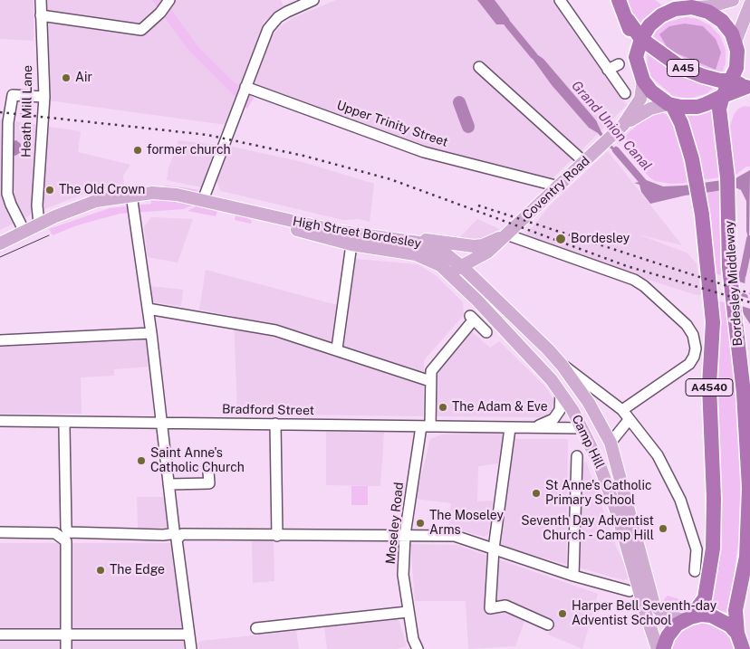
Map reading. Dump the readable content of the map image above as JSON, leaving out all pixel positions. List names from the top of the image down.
{
  "streets": {
    "highway": ["A45", "Bordesley Middleway", "A4540"],
    "main road": ["Coventry Road", "High Street Bordesley", "Camp Hill"],
    "street": [
      "Heath Mill Lane",
      "Upper Trinity Street",
      "Bradford Street",
      "Moseley Road"
    ]
  },
  "crossings": [
    ["A45", "Bordesley Middleway"],
    ["A45", "A4540"],
    ["Heath Mill Lane", "High Street Bordesley"],
    ["Upper Trinity Street", "Coventry Road"],
    ["Coventry Road", "High Street Bordesley"],
    ["Coventry Road", "Bordesley Middleway"],
    ["Coventry Road", "A4540"],
    ["Coventry Road", "Camp Hill"],
    ["High Street Bordesley", "Camp Hill"],
    ["Bordesley Middleway", "A4540"],
    ["Bordesley Middleway", "Camp Hill"],
    ["Bradford Street", "Camp Hill"],
    ["Bradford Street", "Moseley Road"]
  ],
  "water": ["Grand Union Canal"],
  "places": [
    "Air",
    "former church",
    "The Old Crown",
    "Bordesley",
    "The Adam & Eve",
    "Saint Anne's Catholic Church",
    "St Anne's Catholic Primary School",
    "The Moseley Arms",
    "Seventh Day Adventist Church - Camp Hill",
    "The Edge",
    "Harper Bell Seventh-day Adventist School"
  ]
}
